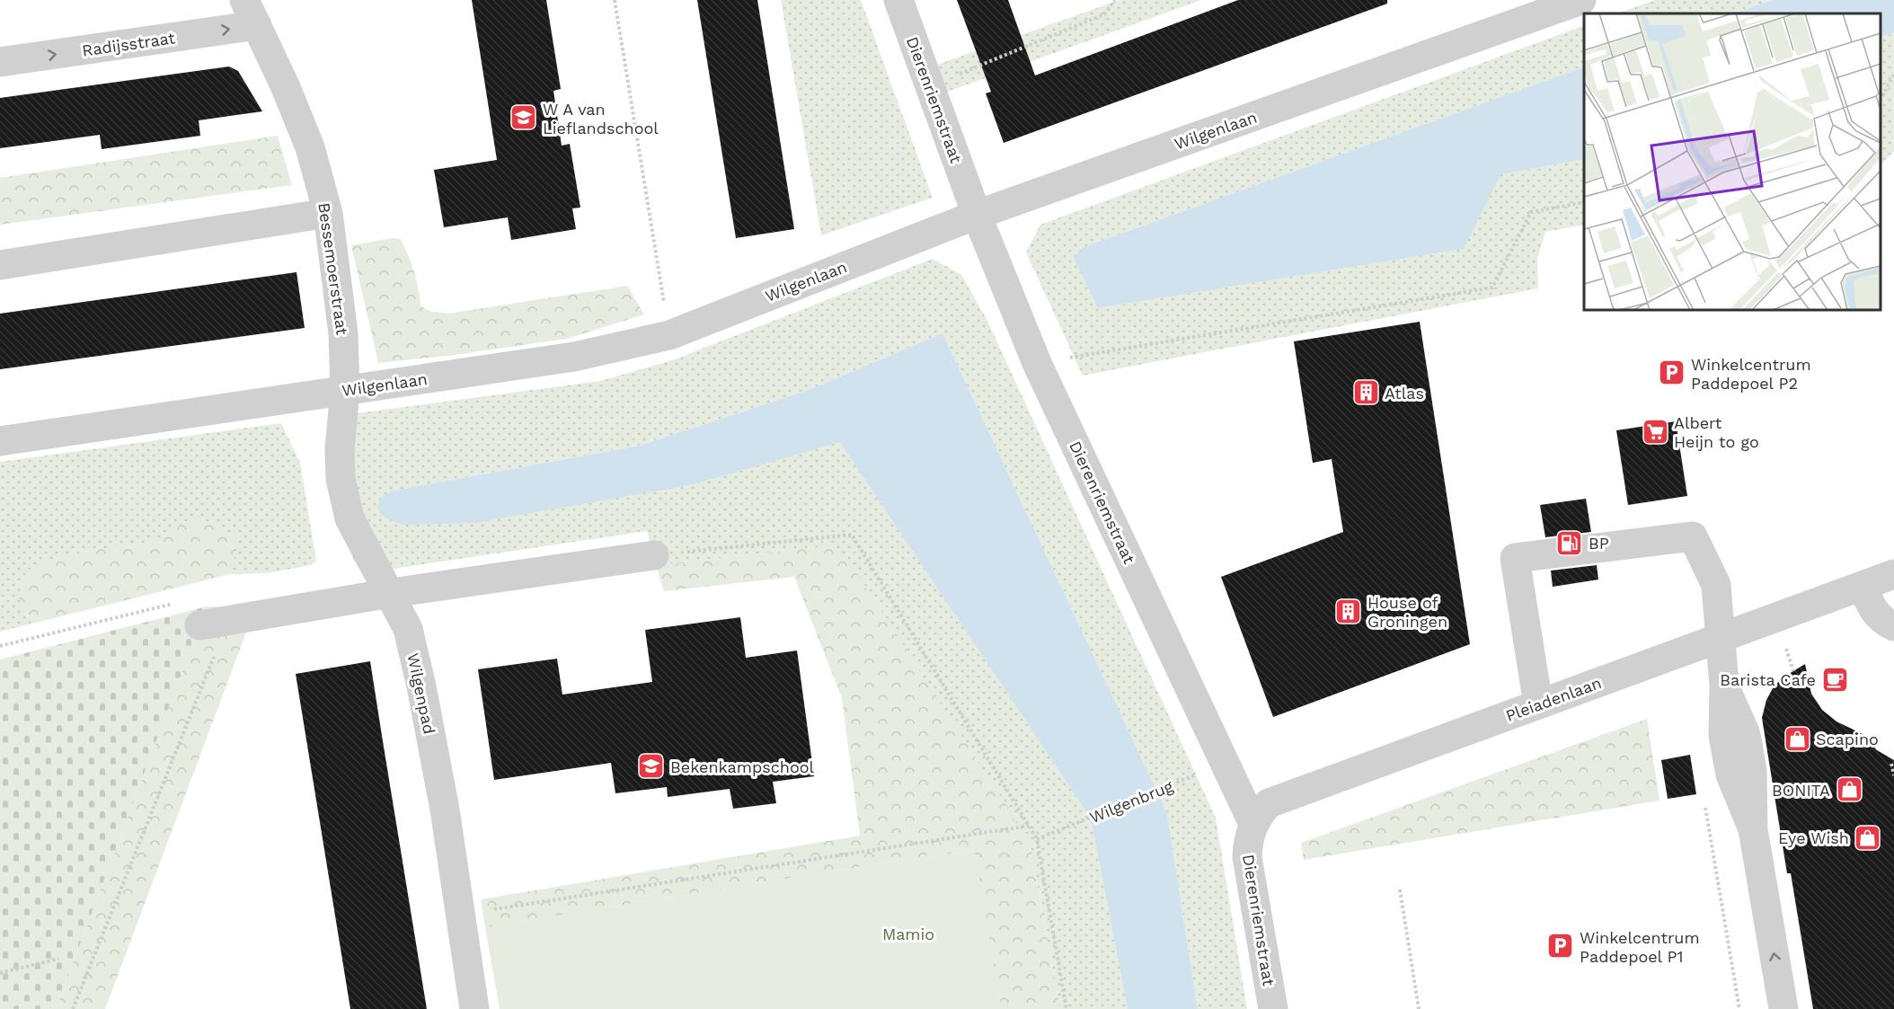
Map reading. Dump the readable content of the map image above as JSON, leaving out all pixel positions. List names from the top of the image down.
{
  "streets": {
    "street": [
      "Radijsstraat",
      "Dierenriemstraat",
      "Wilgenlaan",
      "Bessemoerstraat",
      "Wilgenpad",
      "Pleiadenlaan"
    ],
    "path": ["Wilgenbrug"]
  },
  "crossings": [
    ["Radijsstraat", "Bessemoerstraat"],
    ["Dierenriemstraat", "Wilgenlaan"],
    ["Dierenriemstraat", "Pleiadenlaan"],
    ["Dierenriemstraat", "Wilgenbrug"],
    ["Wilgenlaan", "Bessemoerstraat"],
    ["Wilgenlaan", "Wilgenpad"],
    ["Bessemoerstraat", "Wilgenpad"]
  ],
  "parks": ["Mamio"],
  "places": {
    "school or university": ["W A van Lieflandschool", "Bekenkampschool"],
    "parking": ["Winkelcentrum Paddepoel P2", "Winkelcentrum Paddepoel P1"],
    "building": ["Atlas", "House of Groningen"],
    "supermarket": ["Albert Heijn to go"],
    "fuel station": ["BP"],
    "cafe": ["Barista Cafe"],
    "shop": ["Scapino", "BONITA", "Eye Wish"]
  }
}
